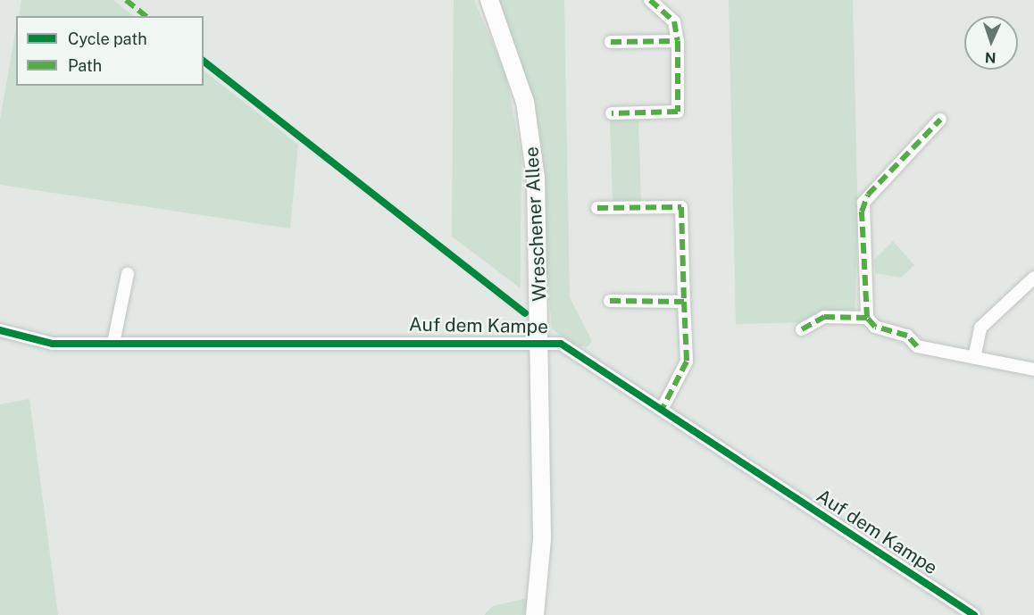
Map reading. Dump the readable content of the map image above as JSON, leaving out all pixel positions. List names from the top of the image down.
{
  "streets": {
    "street": ["Wreschener Allee", "Auf dem Kampe"]
  },
  "crossings": [
    ["Wreschener Allee", "Auf dem Kampe"]
  ],
  "legend": ["Cycle path", "Path"],
  "north": "bottom"
}
